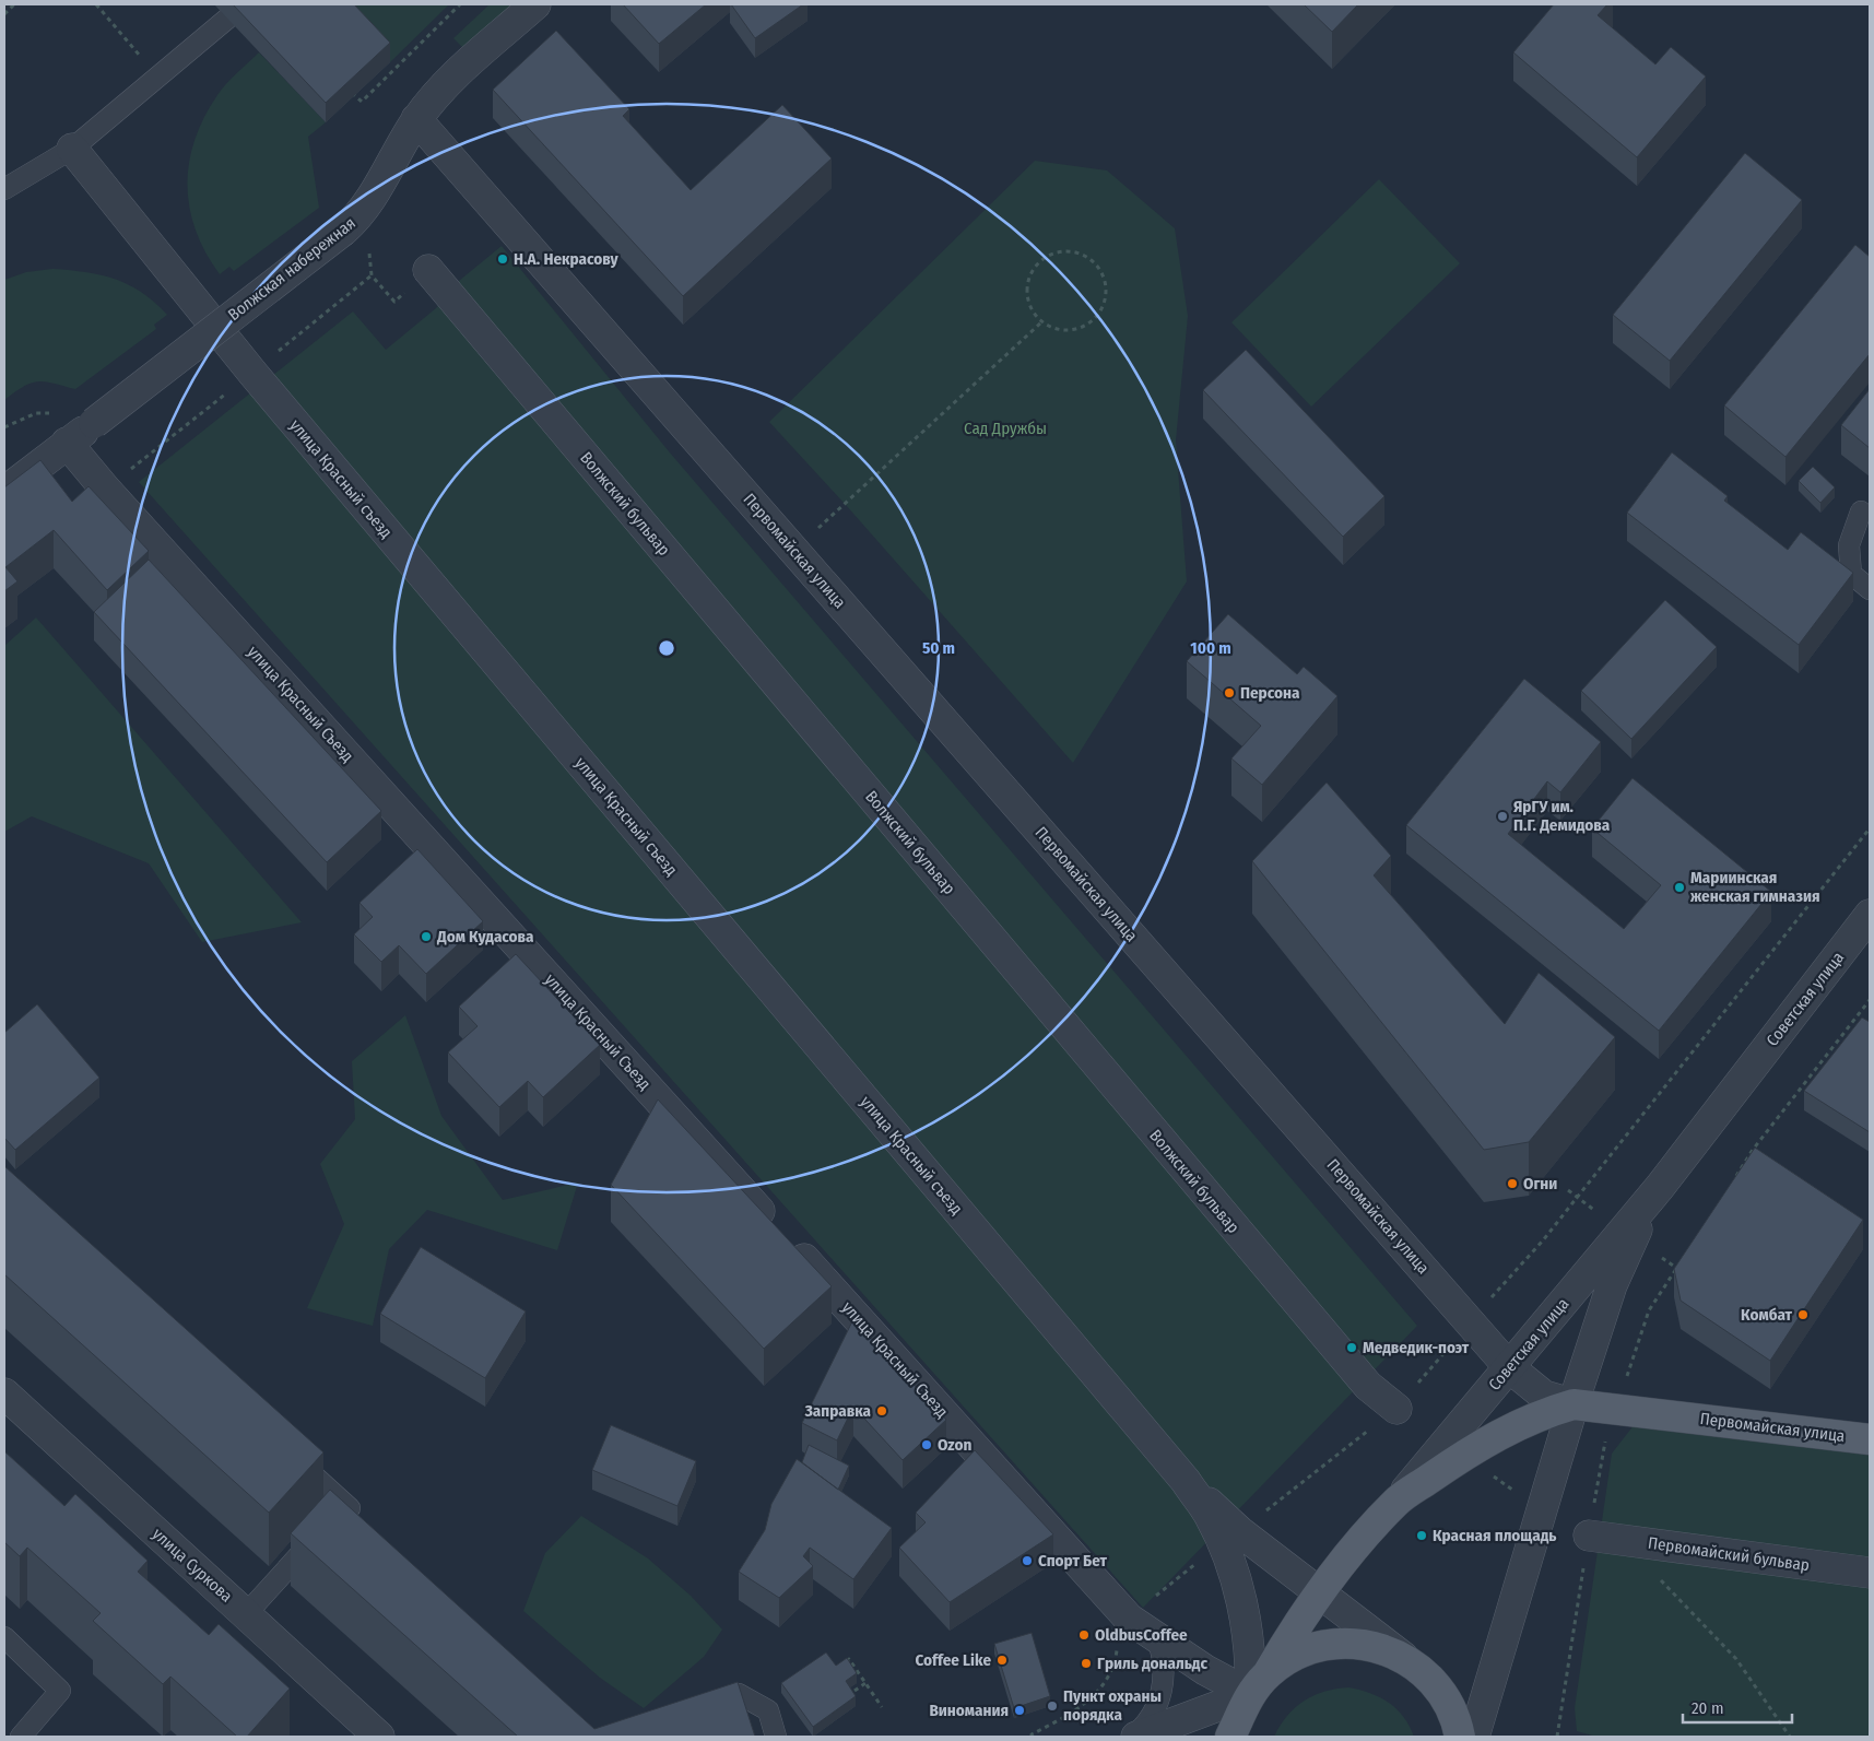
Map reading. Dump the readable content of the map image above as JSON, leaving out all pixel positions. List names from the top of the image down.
{
  "streets": {
    "main road": ["Первомайская улица"],
    "street": [
      "Волжская набережная",
      "улица Красный съезд",
      "Волжский бульвар",
      "улица Красный Съезд",
      "Советская улица",
      "Первомайский бульвар",
      "улица Суркова"
    ]
  },
  "crossings": [
    ["Волжская набережная", "Первомайская улица"],
    ["Волжская набережная", "улица Красный Съезд"],
    ["Первомайская улица", "Советская улица"]
  ],
  "parks": ["Сад Дружбы"],
  "places": [
    "Н.А. Некрасову",
    "Персона",
    "ЯрГУ им. П.Г. Демидова",
    "Мариинская женская гимназия",
    "Дом Кудасова",
    "Огни",
    "Комбат",
    "Медведик-поэт",
    "Заправка",
    "Ozon",
    "Красная площадь",
    "Спорт Бет",
    "OldbusCoffee",
    "Coffee Like",
    "Гриль дональдс",
    "Пункт охраны порядка",
    "Виномания"
  ],
  "scale_bar": "20 m",
  "rings": ["50 m", "100 m"]
}
